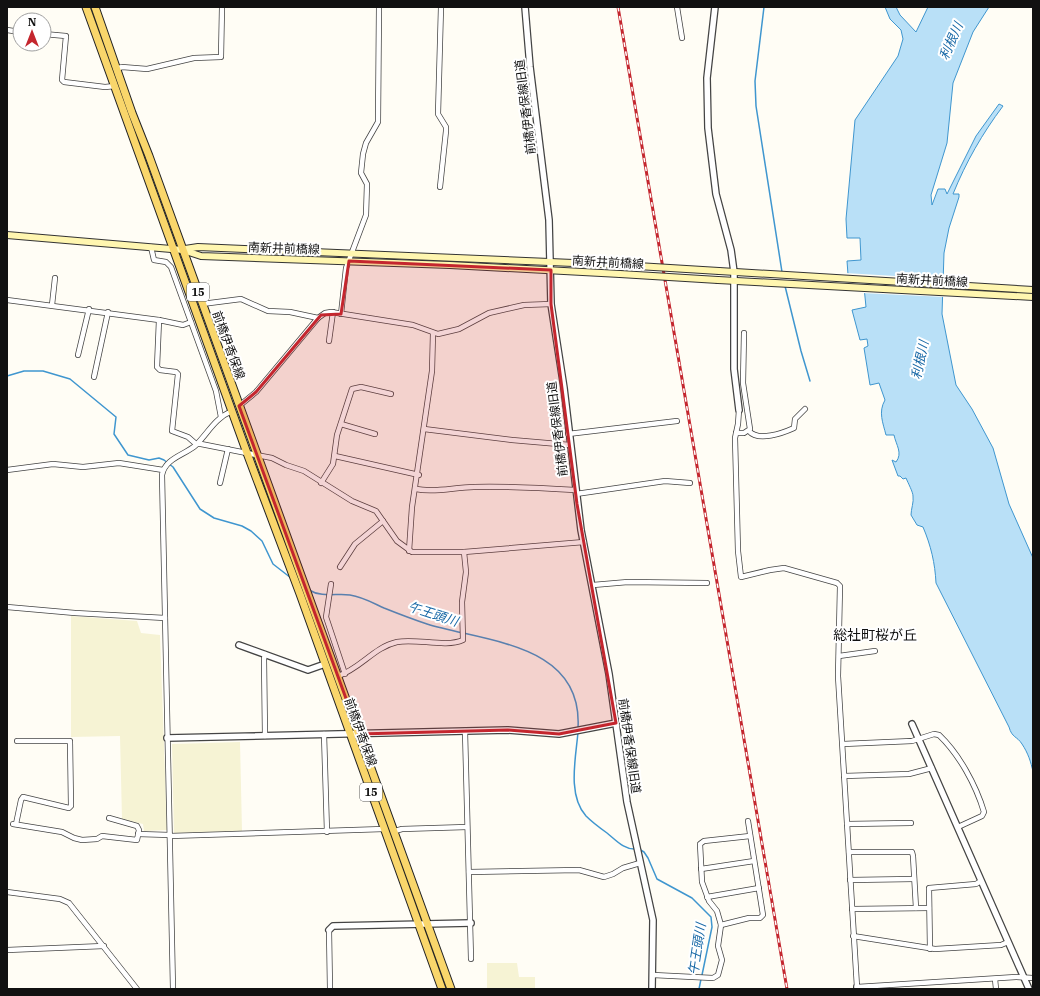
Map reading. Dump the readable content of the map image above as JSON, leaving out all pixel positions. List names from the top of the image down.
{
  "streets": {
    "main road": ["南新井前橋線", "15", "前橋伊香保線"],
    "street": ["前橋伊香保線旧道"]
  },
  "crossings": [
    ["前橋伊香保線旧道", "南新井前橋線"],
    ["南新井前橋線", "前橋伊香保線"]
  ],
  "districts": ["総社町桜が丘"],
  "water": ["利根川", "午王頭川"],
  "north": "top"
}
